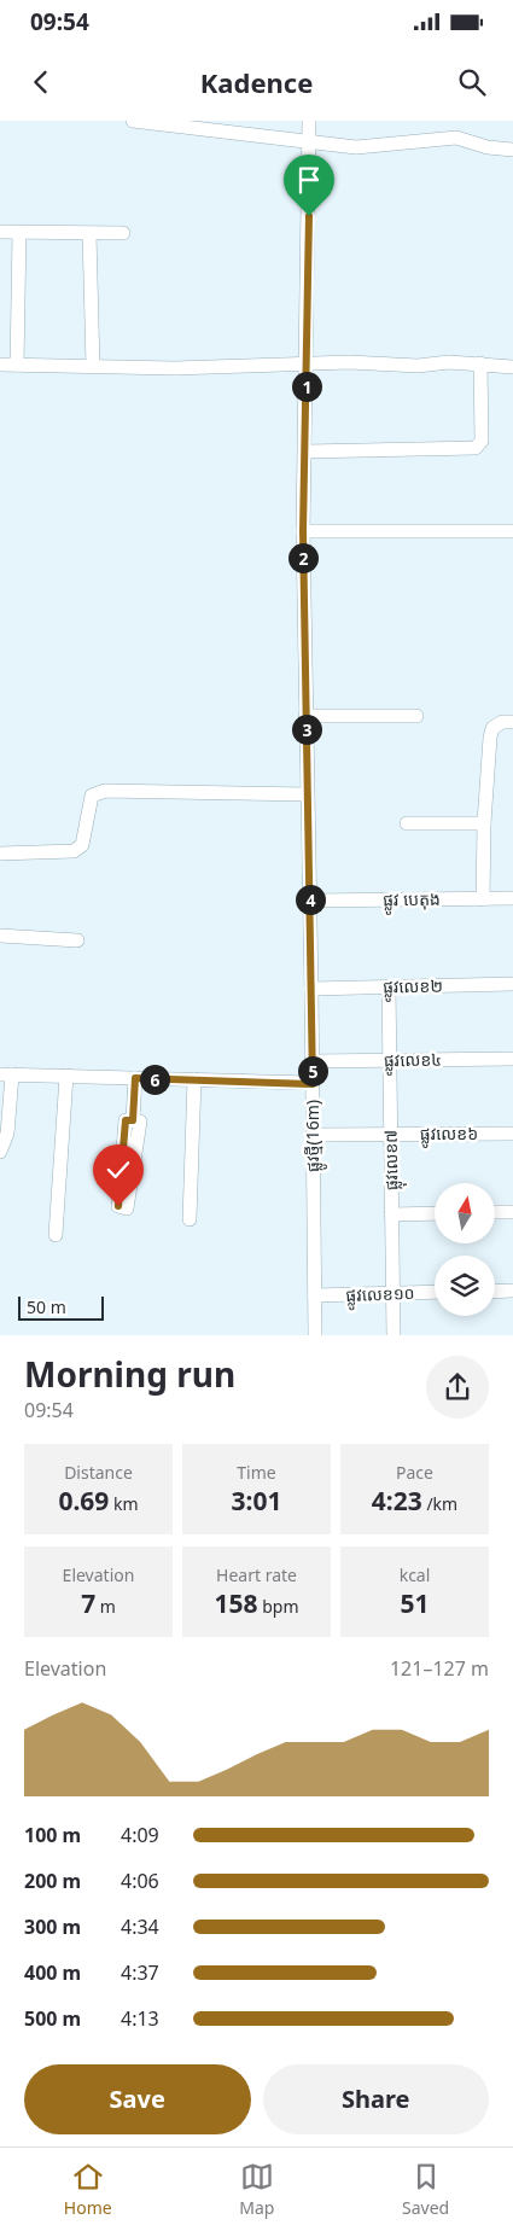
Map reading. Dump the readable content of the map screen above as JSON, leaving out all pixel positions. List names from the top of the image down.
{
  "streets": {
    "street": [
      "ផ្លូវ បេតុង",
      "ផ្លូវលេខ២",
      "ផ្លូវលេខ៤",
      "ផ្លូវលេខ៦",
      "ផ្លូវថ្មី(16m)",
      "ផ្លុវលេខ៧",
      "ផ្លូវលេខ១០"
    ]
  },
  "crossings": [
    ["ផ្លូវ បេតុង", "ផ្លូវថ្មី(16m)"],
    ["ផ្លូវលេខ២", "ផ្លូវថ្មី(16m)"],
    ["ផ្លូវលេខ២", "ផ្លុវលេខ៧"],
    ["ផ្លូវលេខ៤", "ផ្លូវថ្មី(16m)"],
    ["ផ្លូវលេខ៤", "ផ្លុវលេខ៧"],
    ["ផ្លូវលេខ៦", "ផ្លូវថ្មី(16m)"],
    ["ផ្លូវលេខ៦", "ផ្លុវលេខ៧"],
    ["ផ្លូវថ្មី(16m)", "ផ្លូវលេខ១០"],
    ["ផ្លុវលេខ៧", "ផ្លូវលេខ១០"]
  ],
  "scale_bar": "50 m",
  "north": "top",
  "page": {
    "status": "09:54",
    "header": "Kadence",
    "pins": [
      "1",
      "2",
      "3",
      "4",
      "5",
      "6"
    ],
    "scale": "50 m",
    "heading": ["Morning run", "09:54"],
    "stats": [
      ["Distance", "0.69 km"],
      ["Time", "3:01"],
      ["Pace", "4:23 /km"],
      ["Elevation", "7 m"],
      ["Heart rate", "158 bpm"],
      ["kcal", "51"]
    ],
    "chart": ["Elevation", "121–127 m"],
    "list": [
      {
        "name": "100 m",
        "note": "4:09"
      },
      {
        "name": "200 m",
        "note": "4:06"
      },
      {
        "name": "300 m",
        "note": "4:34"
      },
      {
        "name": "400 m",
        "note": "4:37"
      },
      {
        "name": "500 m",
        "note": "4:13"
      }
    ],
    "buttons": ["Save", "Share"],
    "tabs": ["Home", "Map", "Saved"]
  }
}
